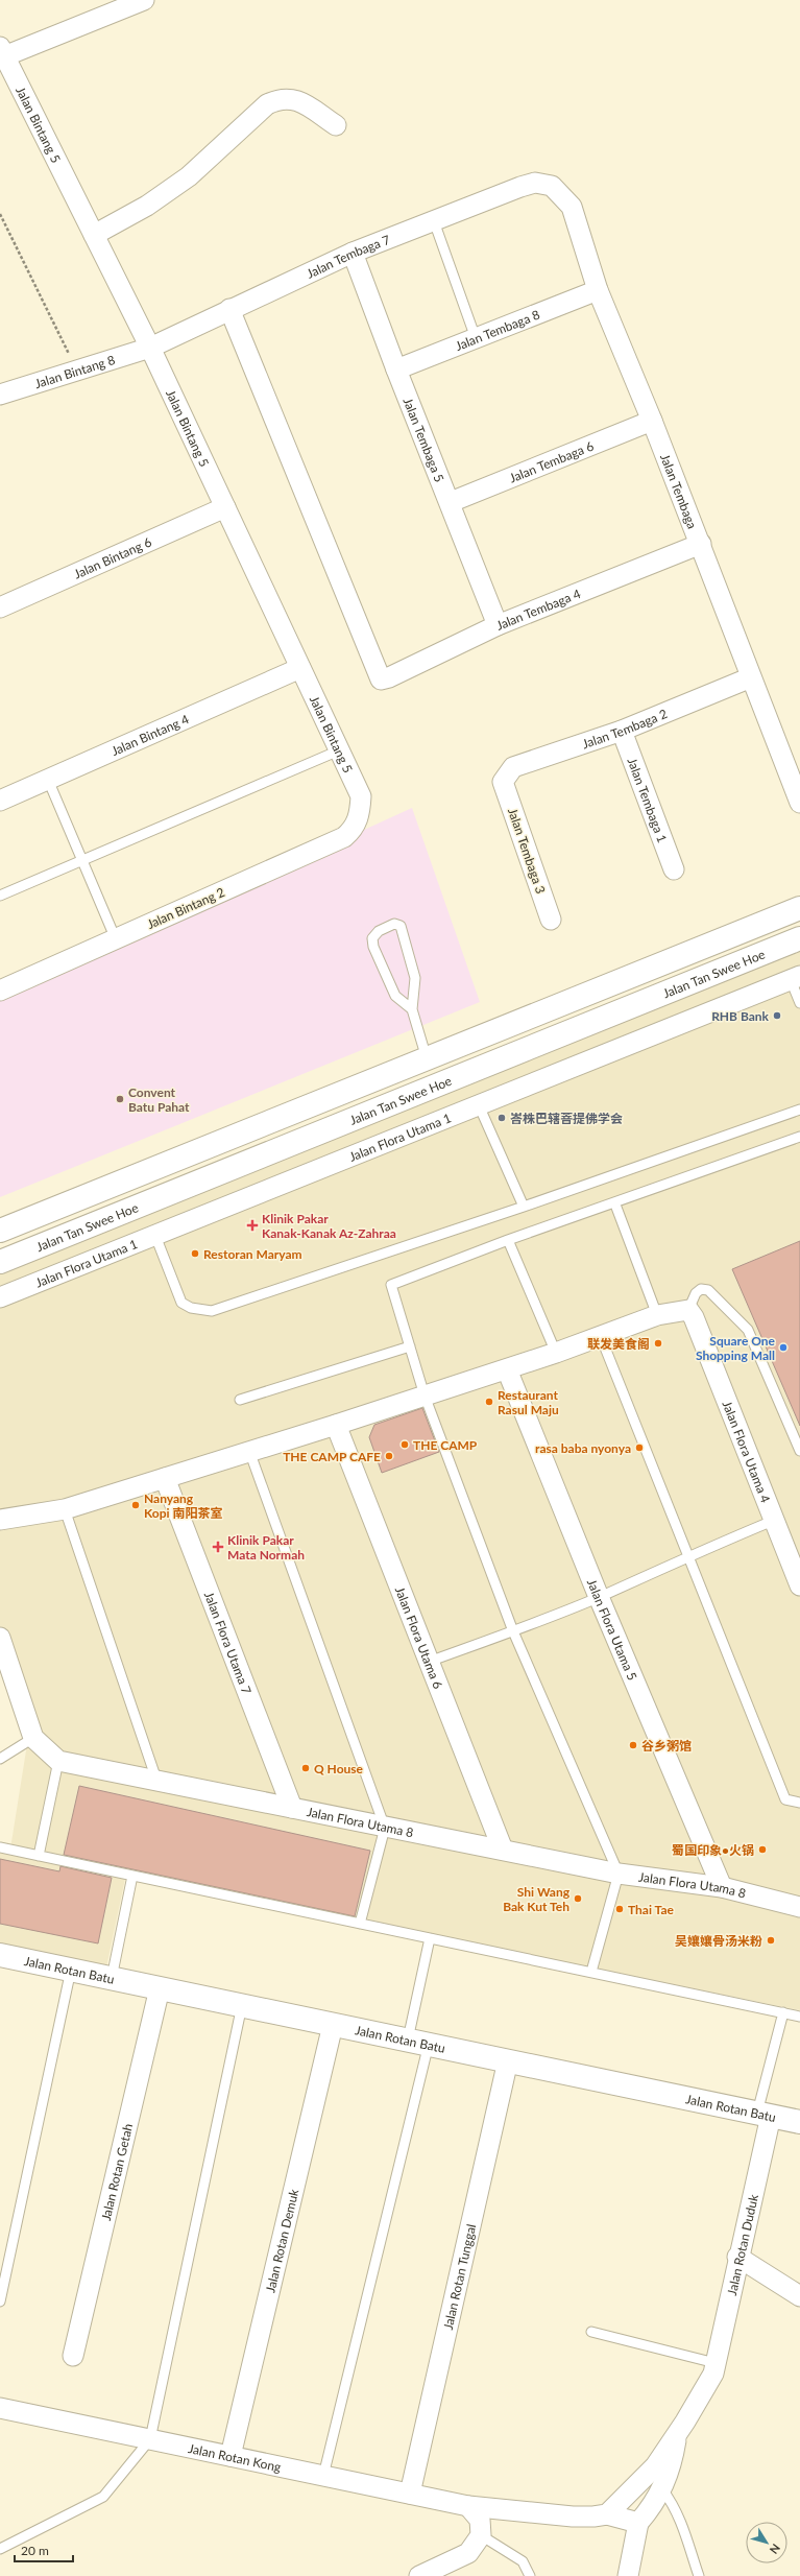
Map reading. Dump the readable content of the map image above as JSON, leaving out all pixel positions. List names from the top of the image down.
{
  "streets": {
    "main road": ["Jalan Tan Swee Hoe", "Jalan Rotan Batu"],
    "street": [
      "Jalan Bintang 5",
      "Jalan Tembaga 7",
      "Jalan Tembaga 8",
      "Jalan Bintang 8",
      "Jalan Tembaga 5",
      "Jalan Tembaga 6",
      "Jalan Tembaga",
      "Jalan Bintang 6",
      "Jalan Tembaga 4",
      "Jalan Tembaga 2",
      "Jalan Bintang 4",
      "Jalan Tembaga 1",
      "Jalan Tembaga 3",
      "Jalan Bintang 2",
      "Jalan Flora Utama 1",
      "Jalan Flora Utama 4",
      "Jalan Flora Utama 5",
      "Jalan Flora Utama 6",
      "Jalan Flora Utama 7",
      "Jalan Flora Utama 8",
      "Jalan Rotan Getah",
      "Jalan Rotan Demuk",
      "Jalan Rotan Duduk",
      "Jalan Rotan Tunggal",
      "Jalan Rotan Kong"
    ]
  },
  "crossings": [
    ["Jalan Bintang 5", "Jalan Tembaga 7"],
    ["Jalan Bintang 5", "Jalan Bintang 8"],
    ["Jalan Bintang 5", "Jalan Bintang 6"],
    ["Jalan Bintang 5", "Jalan Bintang 4"],
    ["Jalan Bintang 5", "Jalan Bintang 2"],
    ["Jalan Tembaga 7", "Jalan Bintang 8"],
    ["Jalan Tembaga 7", "Jalan Tembaga 5"],
    ["Jalan Tembaga 7", "Jalan Tembaga"],
    ["Jalan Tembaga 7", "Jalan Tembaga 4"],
    ["Jalan Tembaga 8", "Jalan Tembaga 5"],
    ["Jalan Tembaga 8", "Jalan Tembaga"],
    ["Jalan Tembaga 5", "Jalan Tembaga 6"],
    ["Jalan Tembaga 5", "Jalan Tembaga 4"],
    ["Jalan Tembaga 6", "Jalan Tembaga"],
    ["Jalan Tembaga", "Jalan Tembaga 4"],
    ["Jalan Tembaga", "Jalan Tembaga 2"],
    ["Jalan Tembaga 2", "Jalan Tembaga 1"],
    ["Jalan Tembaga 2", "Jalan Tembaga 3"],
    ["Jalan Flora Utama 5", "Jalan Flora Utama 8"],
    ["Jalan Flora Utama 6", "Jalan Flora Utama 8"],
    ["Jalan Flora Utama 7", "Jalan Flora Utama 8"],
    ["Jalan Rotan Batu", "Jalan Rotan Getah"],
    ["Jalan Rotan Batu", "Jalan Rotan Demuk"],
    ["Jalan Rotan Batu", "Jalan Rotan Duduk"],
    ["Jalan Rotan Batu", "Jalan Rotan Tunggal"],
    ["Jalan Rotan Demuk", "Jalan Rotan Kong"],
    ["Jalan Rotan Tunggal", "Jalan Rotan Kong"]
  ],
  "places": {
    "other": [
      "RHB Bank",
      "Convent Batu Pahat",
      "峇株巴辖菩提佛学会",
      "Restoran Maryam",
      "联发美食阁",
      "Square One Shopping Mall",
      "Restaurant Rasul Maju",
      "THE CAMP",
      "rasa baba nyonya",
      "THE CAMP CAFE",
      "Nanyang Kopi 南阳茶室",
      "谷乡粥馆",
      "Q House",
      "蜀国印象•火锅",
      "Shi Wang Bak Kut Teh",
      "Thai Tae",
      "吴孃孃骨汤米粉"
    ],
    "health": ["Klinik Pakar Kanak-Kanak Az-Zahraa", "Klinik Pakar Mata Normah"]
  },
  "scale_bar": "20 m",
  "north": "bottom right"
}
